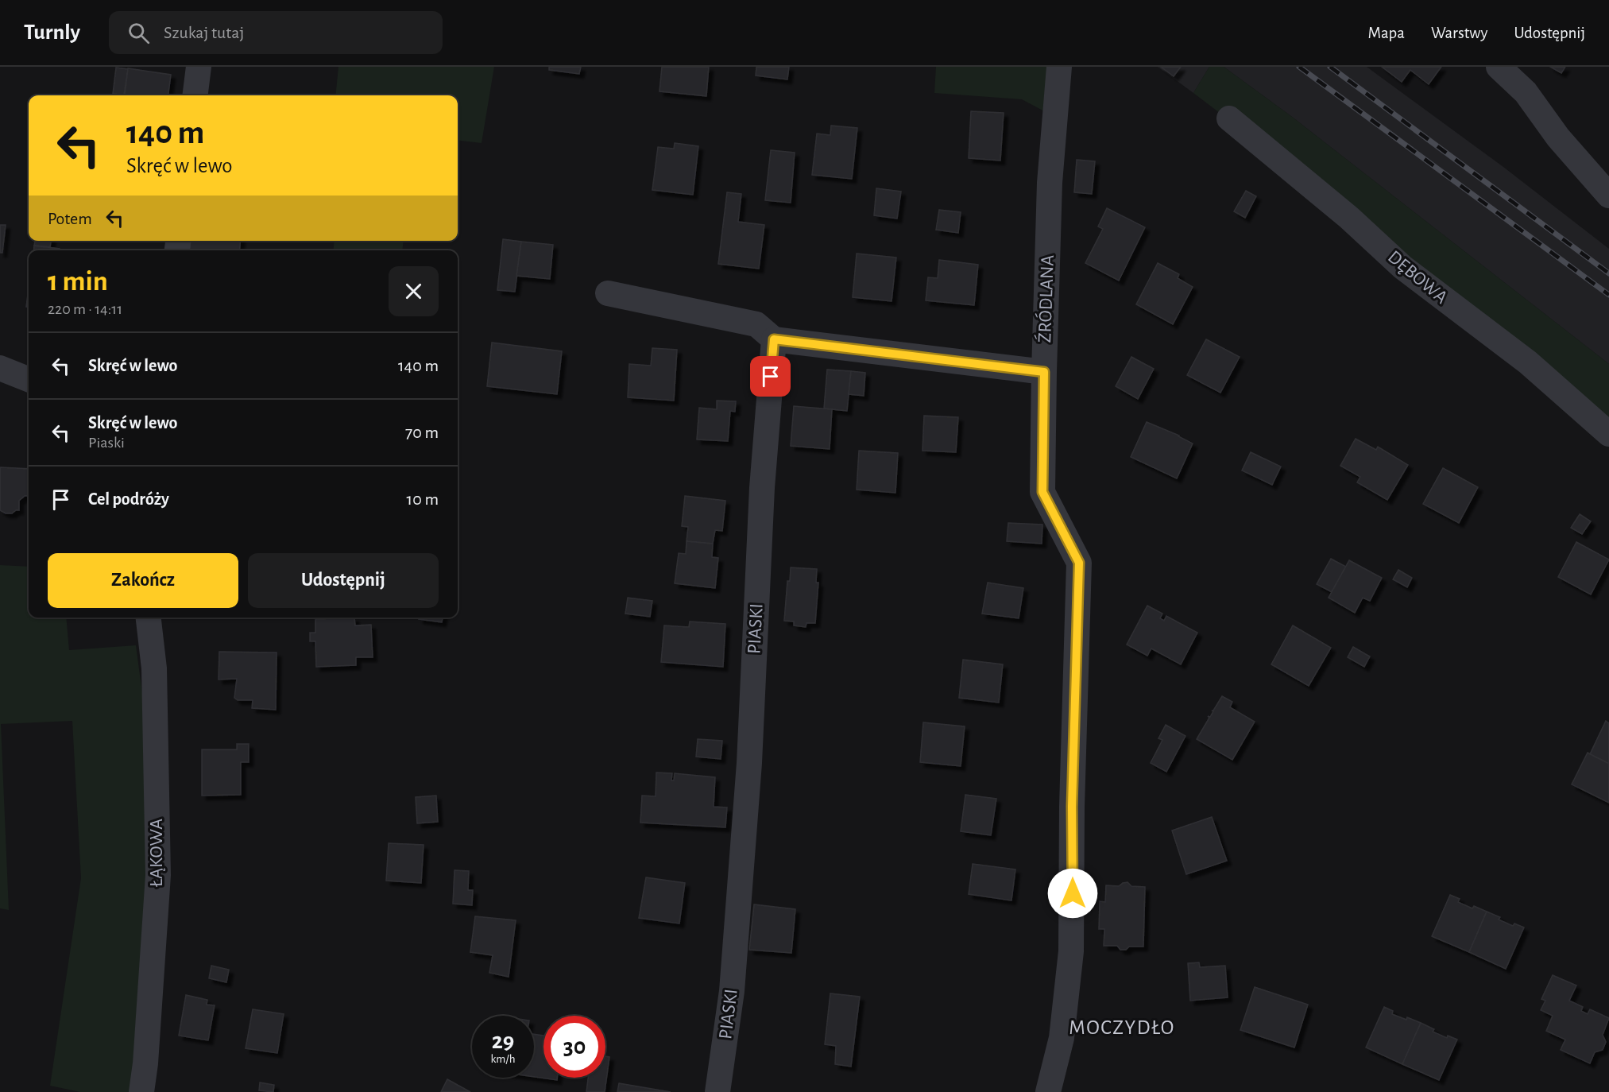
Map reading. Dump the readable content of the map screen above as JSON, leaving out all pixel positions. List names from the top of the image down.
{
  "streets": {
    "street": [
      "DĘBOWA",
      "ŹRÓDLANA",
      "PIASKI",
      "ŁĄKOWA"
    ]
  },
  "districts": ["MOCZYDŁO"],
  "page": {
    "header": "Turnly",
    "search": "Szukaj tutaj",
    "nav": ["Mapa", "Warstwy", "Udostępnij"],
    "turn": ["140 m", "Skręć w lewo"],
    "then": "Potem",
    "heading": ["1 min", "220 m · 14:11"],
    "list": [
      {
        "name": "Skręć w lewo",
        "value": "140 m"
      },
      {
        "name": "Skręć w lewo",
        "note": "Piaski",
        "value": "70 m"
      },
      {
        "name": "Cel podróży",
        "value": "10 m"
      }
    ],
    "buttons": ["Zakończ", "Udostępnij"],
    "speed": "29 km/h",
    "limit": "30"
  }
}
